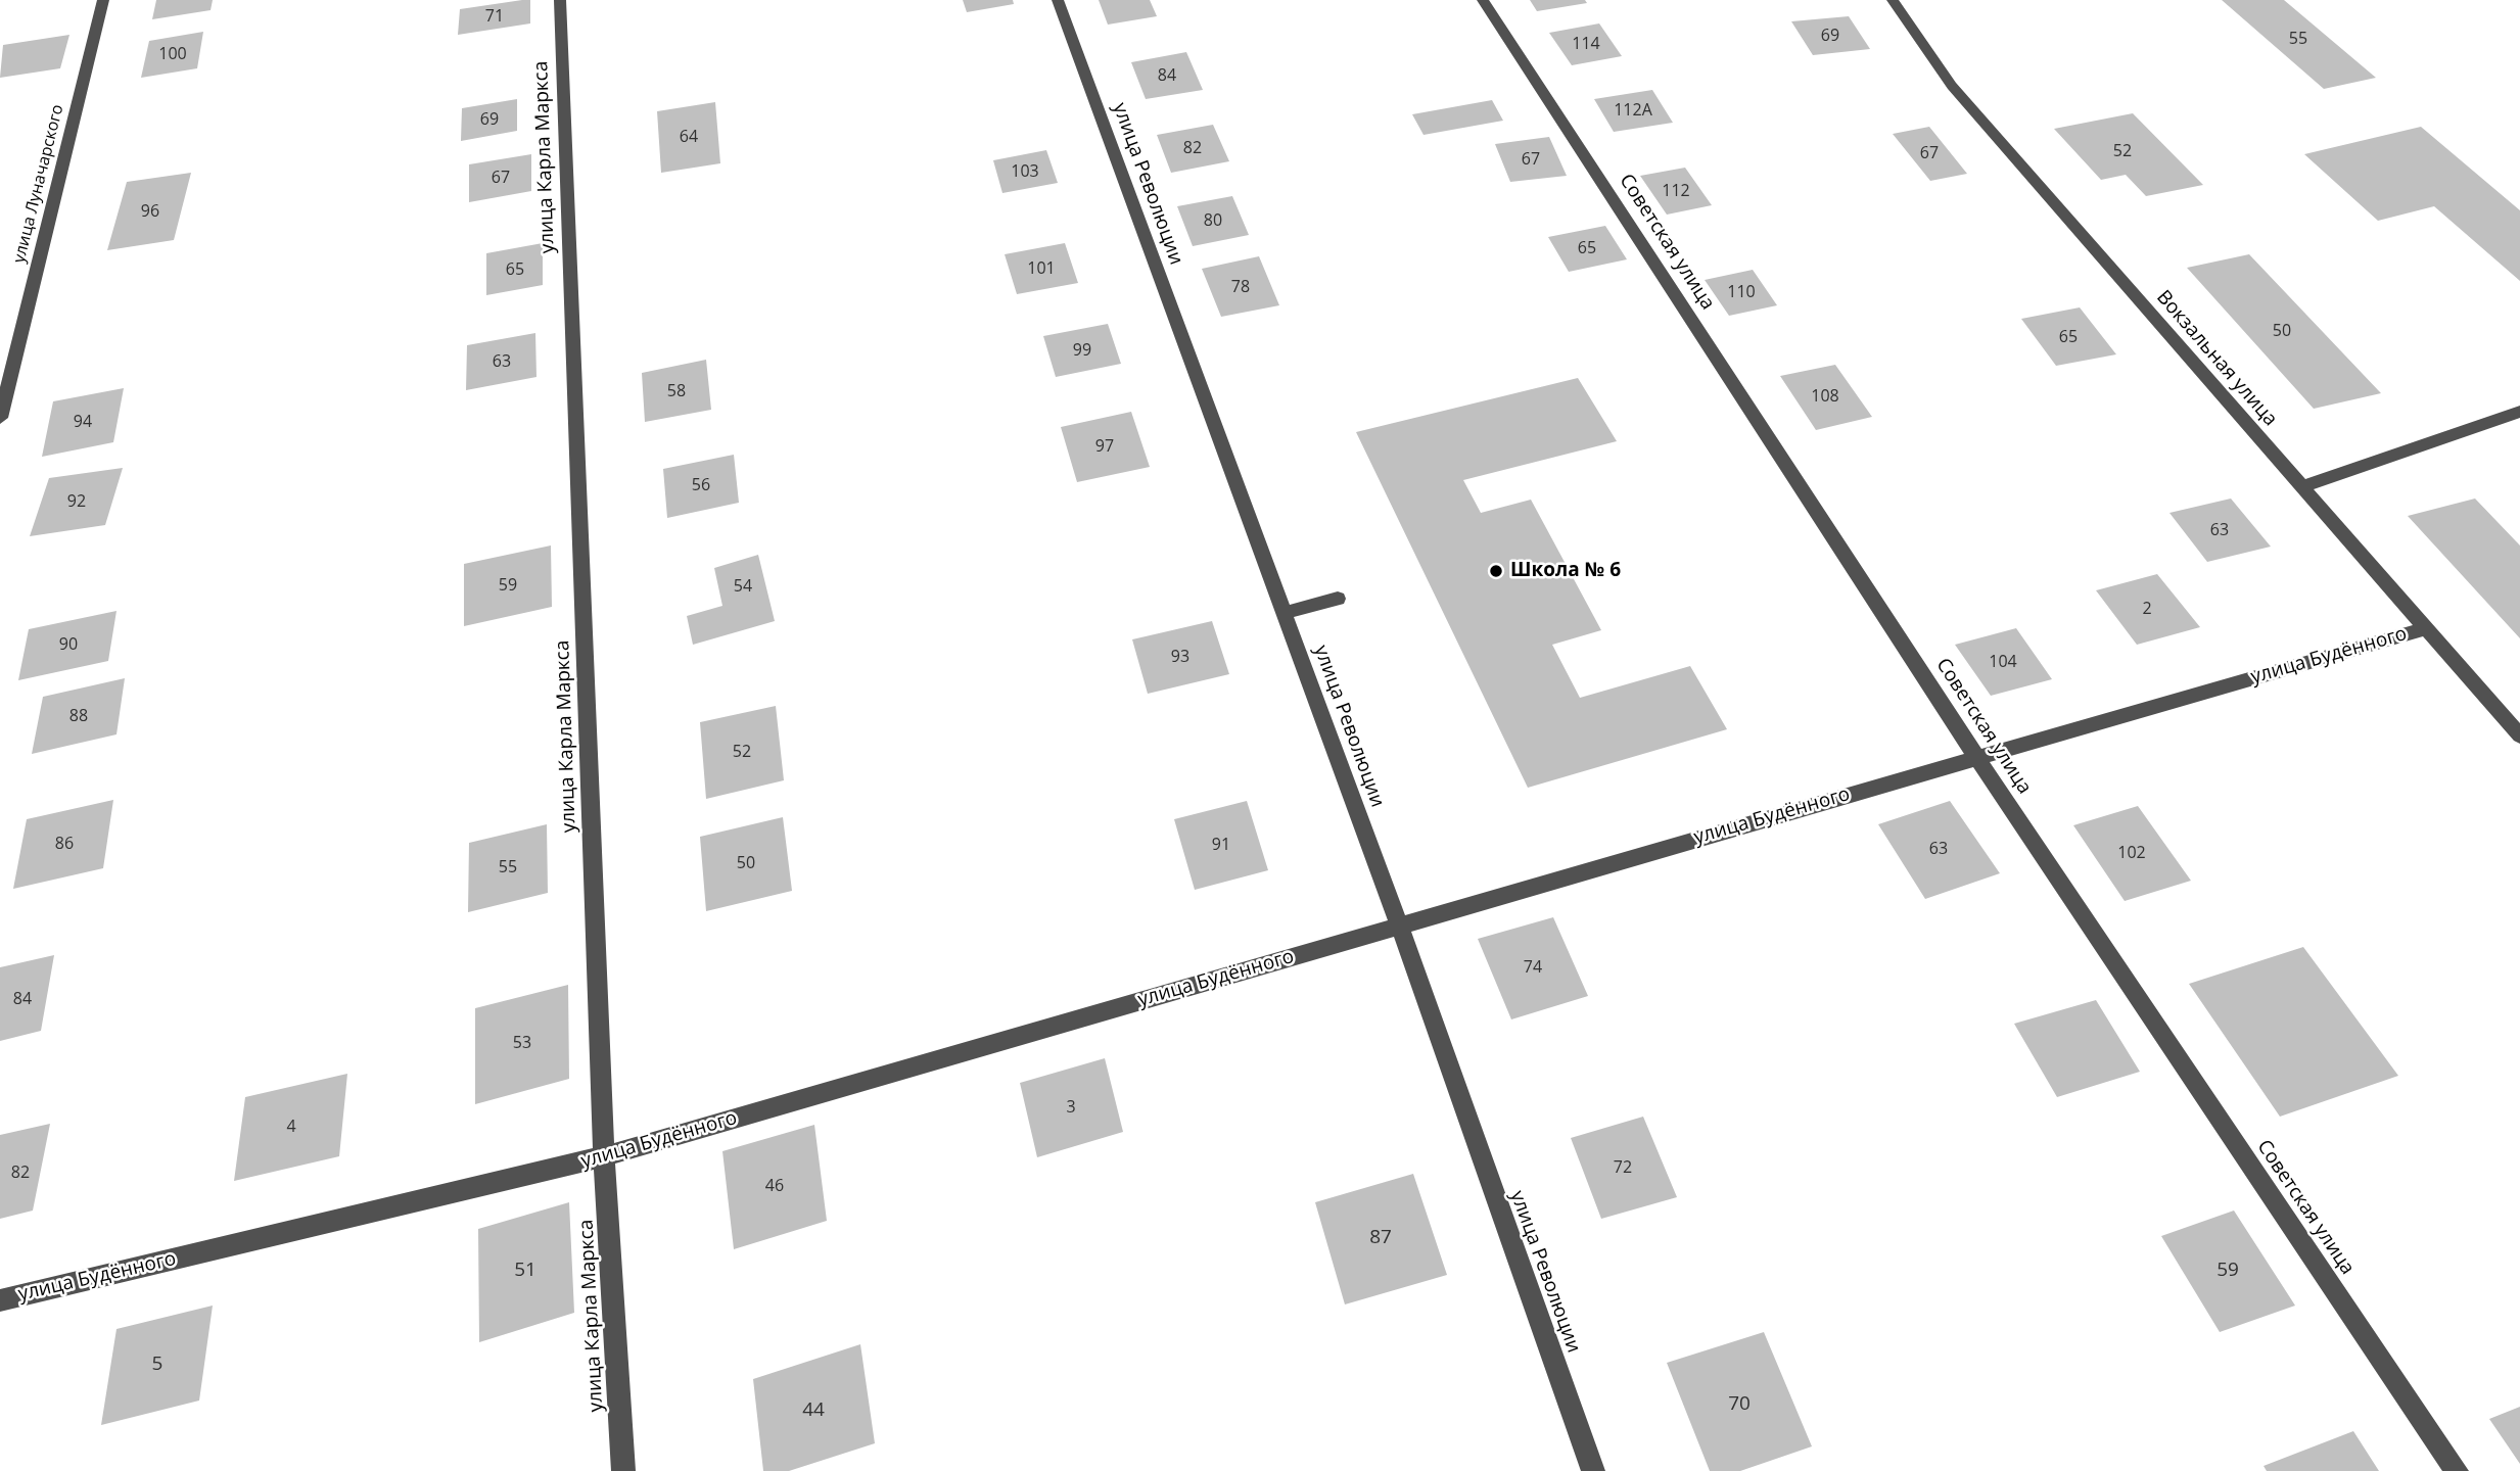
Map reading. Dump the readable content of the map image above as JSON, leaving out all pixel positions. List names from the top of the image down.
{
  "streets": {
    "street": [
      "улица Карла Маркса",
      "улица Луначарского",
      "улица Революции",
      "Советская улица",
      "Вокзальная улица",
      "улица Будённого"
    ]
  },
  "crossings": [
    ["улица Карла Маркса", "улица Будённого"],
    ["улица Революции", "улица Будённого"],
    ["Советская улица", "улица Будённого"],
    ["Вокзальная улица", "улица Будённого"]
  ],
  "places": ["Школа № 6"],
  "house_numbers": [
    "71",
    "69",
    "55",
    "114",
    "100",
    "84",
    "112А",
    "69",
    "64",
    "82",
    "52",
    "67",
    "67",
    "103",
    "67",
    "112",
    "96",
    "80",
    "65",
    "101",
    "65",
    "78",
    "110",
    "50",
    "65",
    "99",
    "63",
    "58",
    "108",
    "94",
    "97",
    "56",
    "92",
    "63",
    "59",
    "54",
    "2",
    "90",
    "93",
    "104",
    "88",
    "52",
    "86",
    "91",
    "63",
    "102",
    "50",
    "55",
    "74",
    "84",
    "53",
    "3",
    "4",
    "72",
    "82",
    "46",
    "87",
    "51",
    "59",
    "5",
    "70",
    "44"
  ]
}
